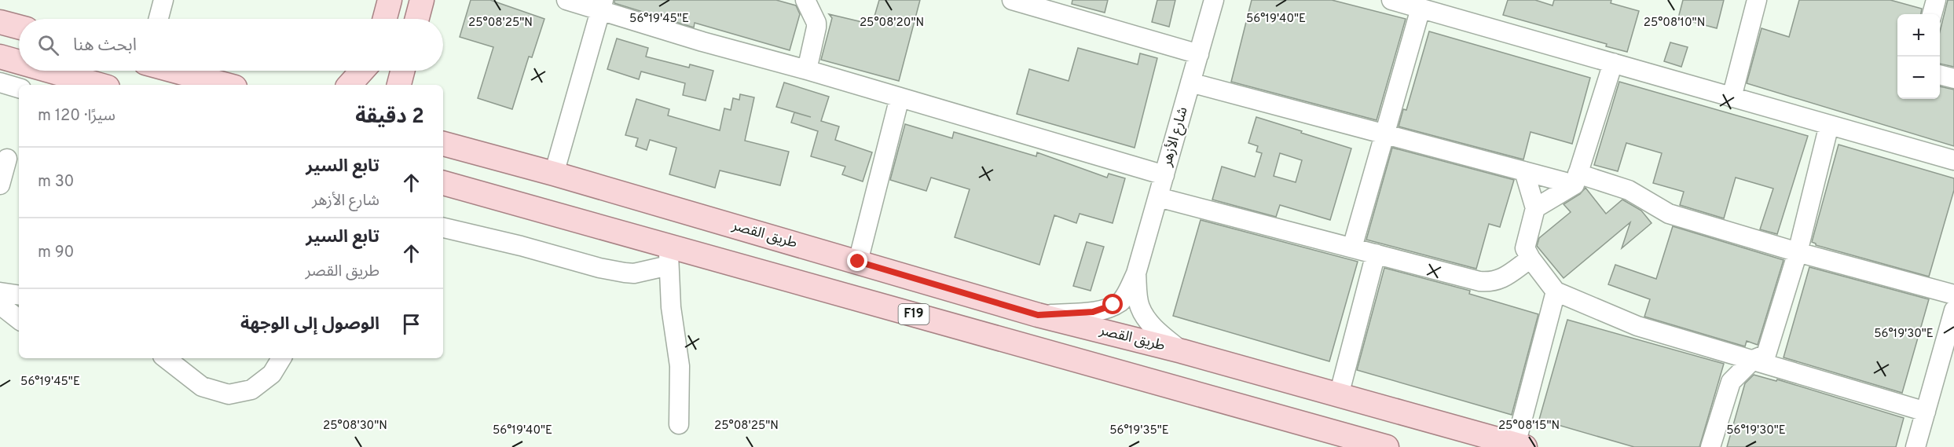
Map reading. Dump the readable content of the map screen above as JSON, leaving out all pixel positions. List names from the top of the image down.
{
  "streets": {
    "main road": ["طريق القصر", "F19"],
    "street": ["شارع الأزهر"]
  },
  "crossings": [
    ["شارع الأزهر", "طريق القصر"]
  ],
  "page": {
    "map_buttons": ["+", "−"],
    "search": "ابحث هنا",
    "heading": ["2 دقيقة", "سيرًا · 120 m"],
    "list": [
      ["تابع السير", "شارع الأزهر", "30 m"],
      ["تابع السير", "طريق القصر", "90 m"],
      "الوصول إلى الوجهة"
    ]
  },
  "coordinates": [
    "56°19'40\"E",
    "56°19'45\"E",
    "25°08'25\"N",
    "25°08'20\"N",
    "25°08'10\"N",
    "56°19'30\"E",
    "25°08'30\"N",
    "25°08'15\"N",
    "56°19'35\"E"
  ]
}
